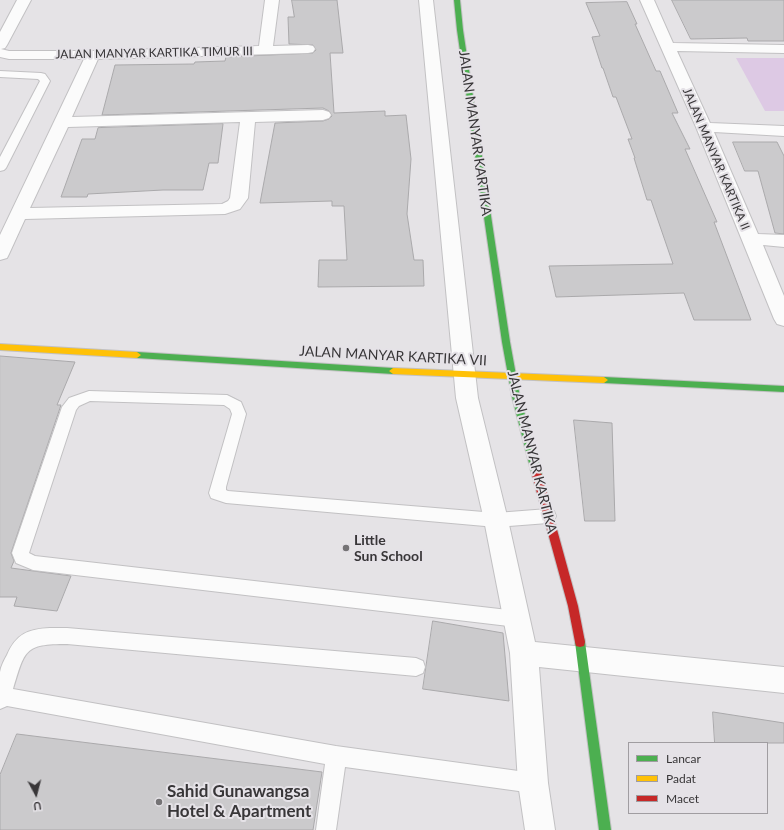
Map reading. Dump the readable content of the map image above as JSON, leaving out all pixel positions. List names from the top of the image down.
{
  "streets": {
    "street": [
      "JALAN MANYAR KARTIKA TIMUR III",
      "JALAN MANYAR KARTIKA",
      "JALAN MANYAR KARTIKA II",
      "JALAN MANYAR KARTIKA VII"
    ]
  },
  "crossings": [
    ["JALAN MANYAR KARTIKA", "JALAN MANYAR KARTIKA VII"]
  ],
  "places": ["Little Sun School", "Sahid Gunawangsa Hotel & Apartment"],
  "legend": ["Lancar", "Padat", "Macet"],
  "north": "bottom"
}
